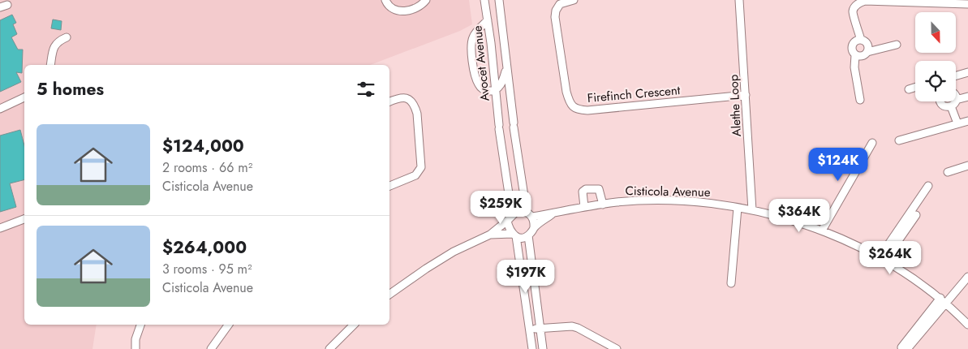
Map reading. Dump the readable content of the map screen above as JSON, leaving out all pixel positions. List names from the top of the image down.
{
  "streets": {
    "street": [
      "Avocet Avenue",
      "Firefinch Crescent",
      "Alethe Loop",
      "Cisticola Avenue"
    ]
  },
  "crossings": [
    ["Avocet Avenue", "Cisticola Avenue"],
    ["Firefinch Crescent", "Alethe Loop"],
    ["Alethe Loop", "Cisticola Avenue"]
  ],
  "north": "bottom",
  "page": {
    "heading": "5 homes",
    "list": [
      {
        "name": "$124,000",
        "note": "2 rooms · 66 m² · Cisticola Avenue"
      },
      {
        "name": "$264,000",
        "note": "3 rooms · 95 m² · Cisticola Avenue"
      }
    ],
    "price": [
      "$124K",
      "$259K",
      "$364K",
      "$264K",
      "$197K"
    ]
  }
}
